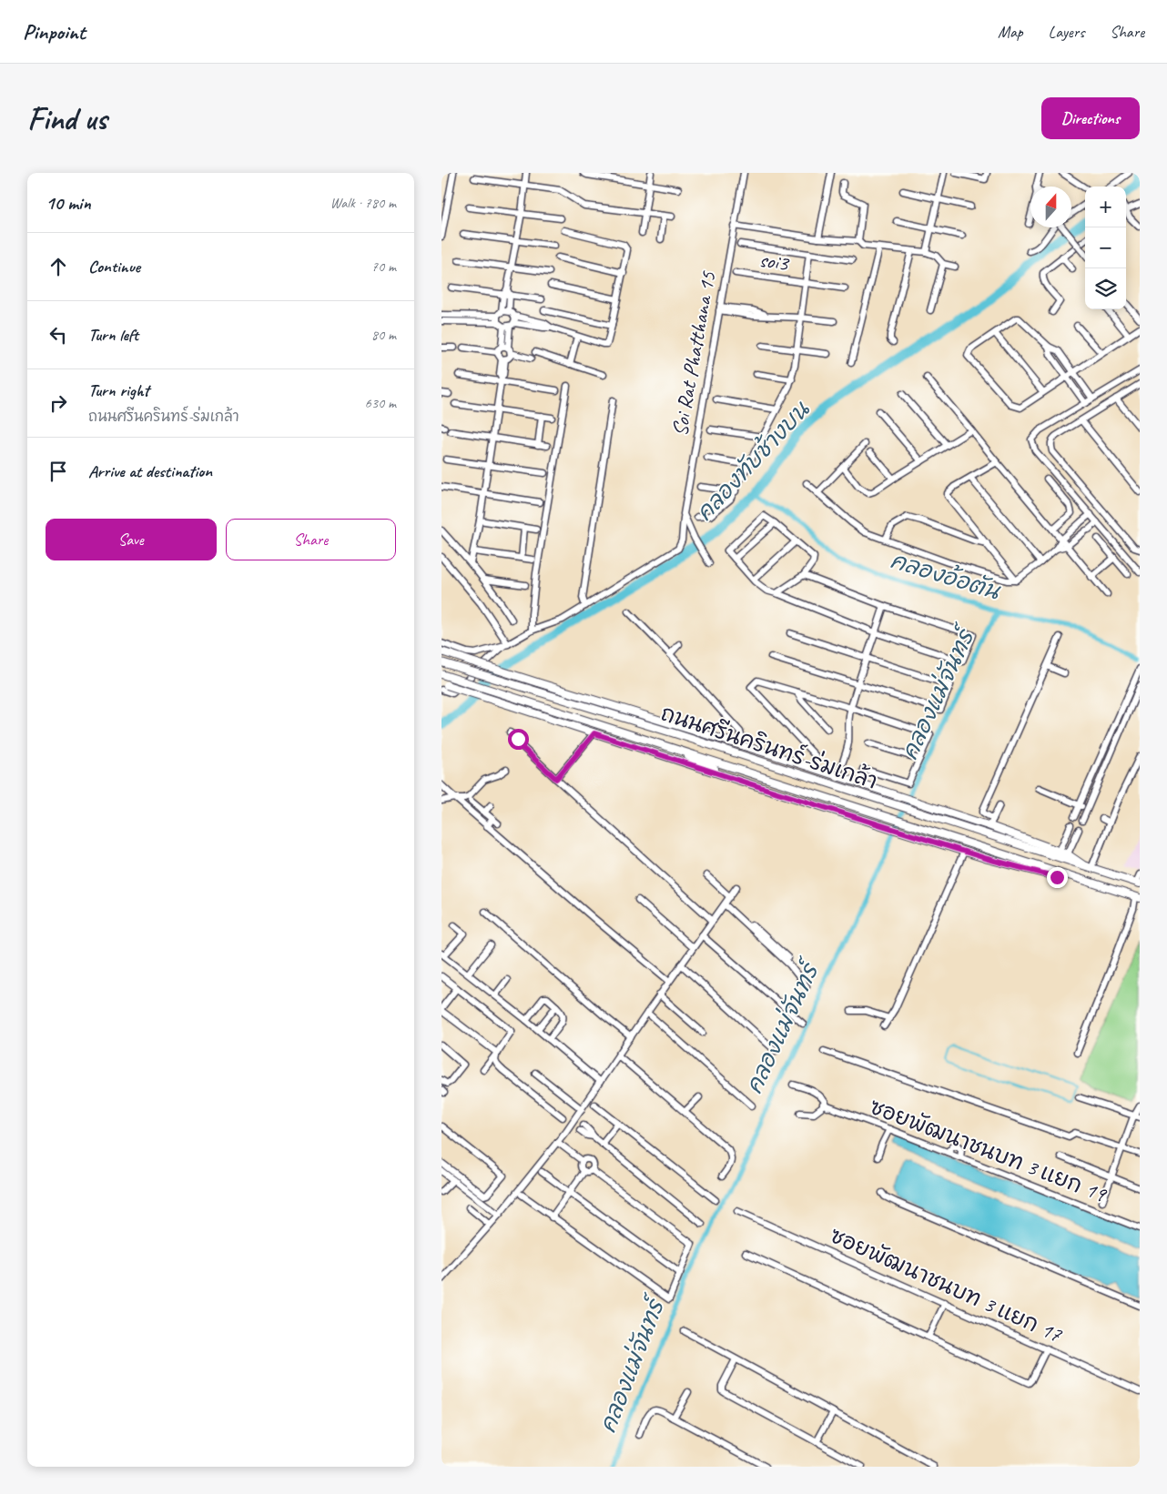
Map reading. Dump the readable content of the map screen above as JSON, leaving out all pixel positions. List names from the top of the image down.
{
  "streets": {
    "main road": ["ถนนศรีนครินทร์-ร่มเกล้า"],
    "street": [
      "soi3",
      "Soi Rat Phatthana 15",
      "ซอยพัฒนาชนบท 3 แยก 19",
      "ซอยพัฒนาชนบท 3 แยก 17"
    ]
  },
  "water": ["คลองทับช้างบน", "คลองอ้อตัน", "คลองแม่จันทร์"],
  "north": "top",
  "page": {
    "header": "Pinpoint",
    "nav": ["Map", "Layers", "Share"],
    "buttons": [
      "Directions",
      ["Save", "Share"]
    ],
    "title": "Find us",
    "heading": ["10 min", "Walk · 780 m"],
    "map_buttons": ["+", "−"],
    "list": [
      ["Continue", "70 m"],
      ["Turn left", "80 m"],
      ["Turn right", "ถนนศรีนครินทร์-ร่มเกล้า", "630 m"],
      "Arrive at destination"
    ]
  }
}
